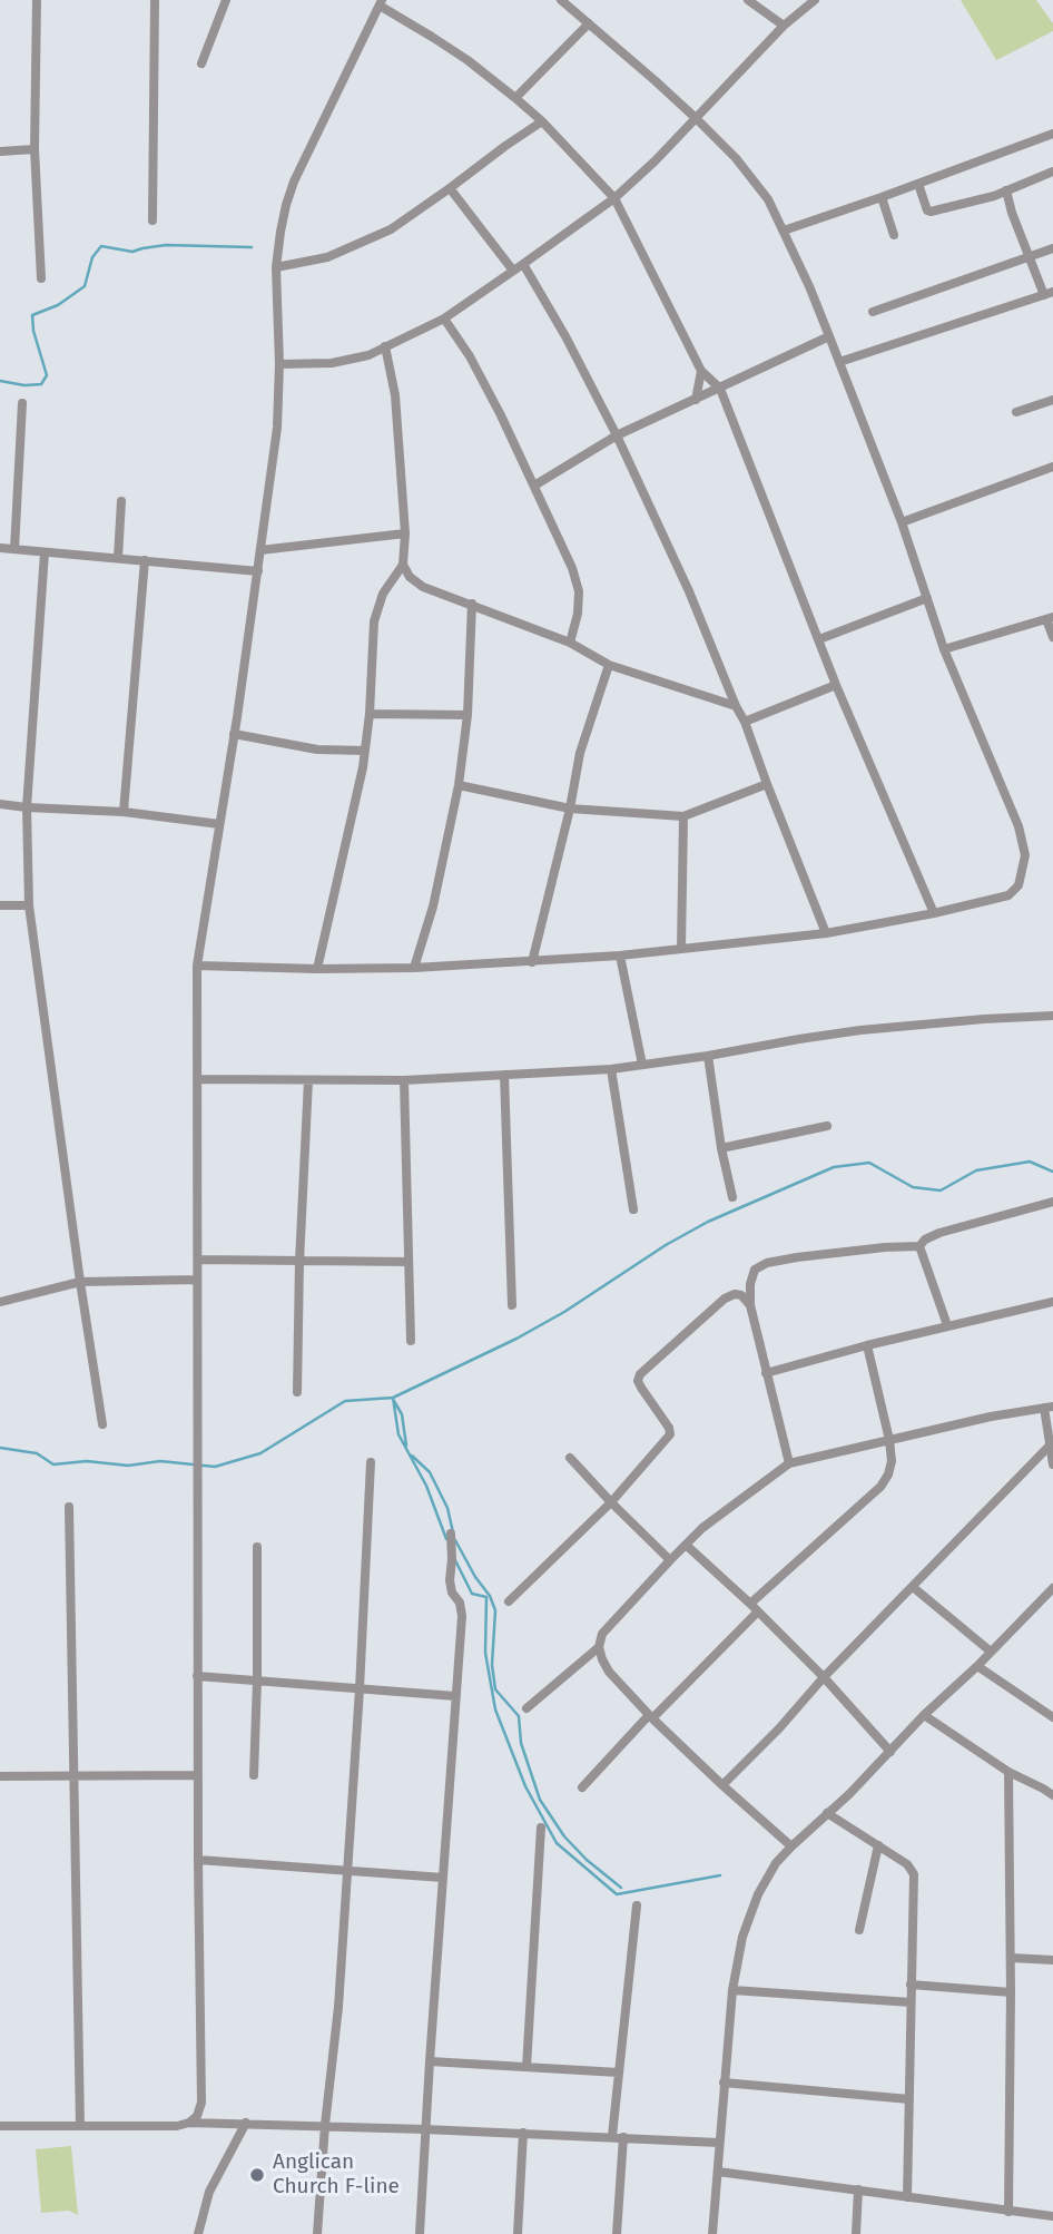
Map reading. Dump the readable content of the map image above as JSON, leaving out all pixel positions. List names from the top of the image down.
{
  "places": ["Anglican Church F-line"]
}
